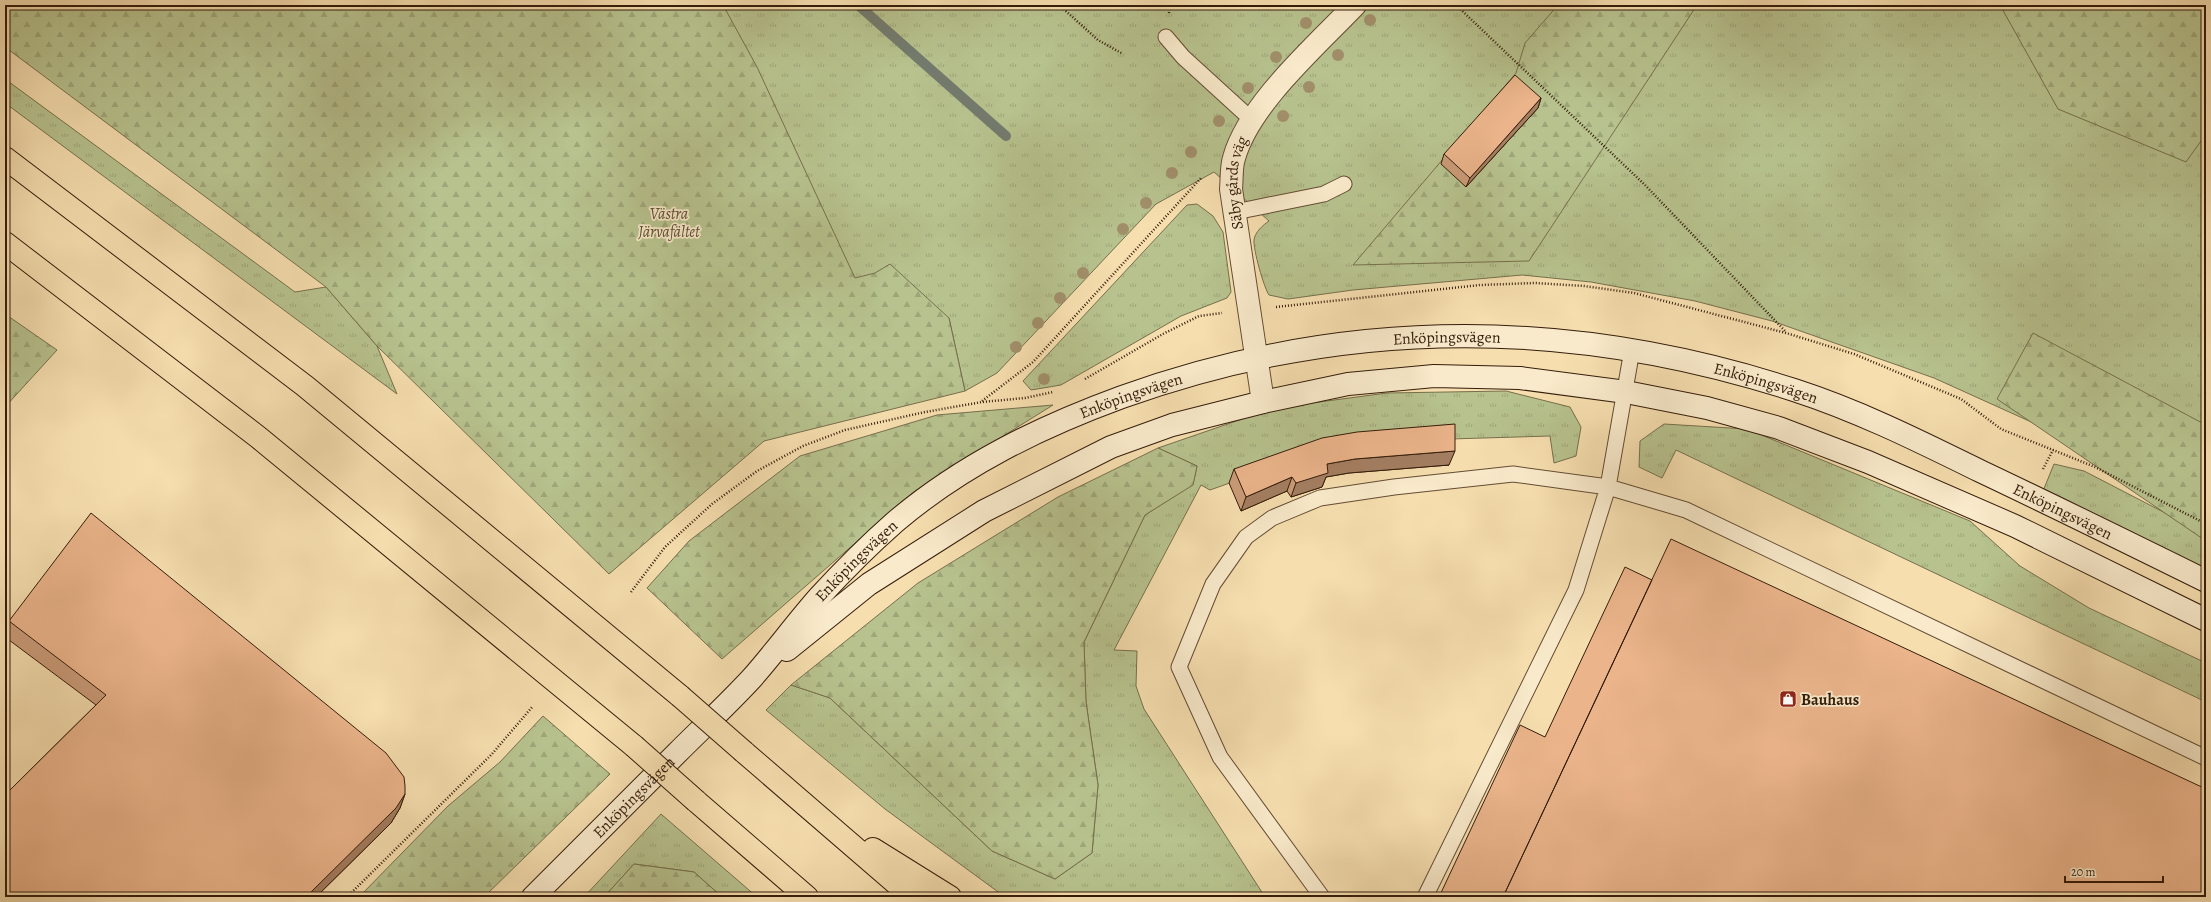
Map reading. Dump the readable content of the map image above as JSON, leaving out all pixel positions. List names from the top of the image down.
{
  "streets": {
    "street": ["Säby gårds väg", "Enköpingsvägen"]
  },
  "crossings": [
    ["Säby gårds väg", "Enköpingsvägen"]
  ],
  "parks": ["Västra Järvafältet"],
  "places": {
    "shop": ["Bauhaus"]
  },
  "scale_bar": "20 m"
}
